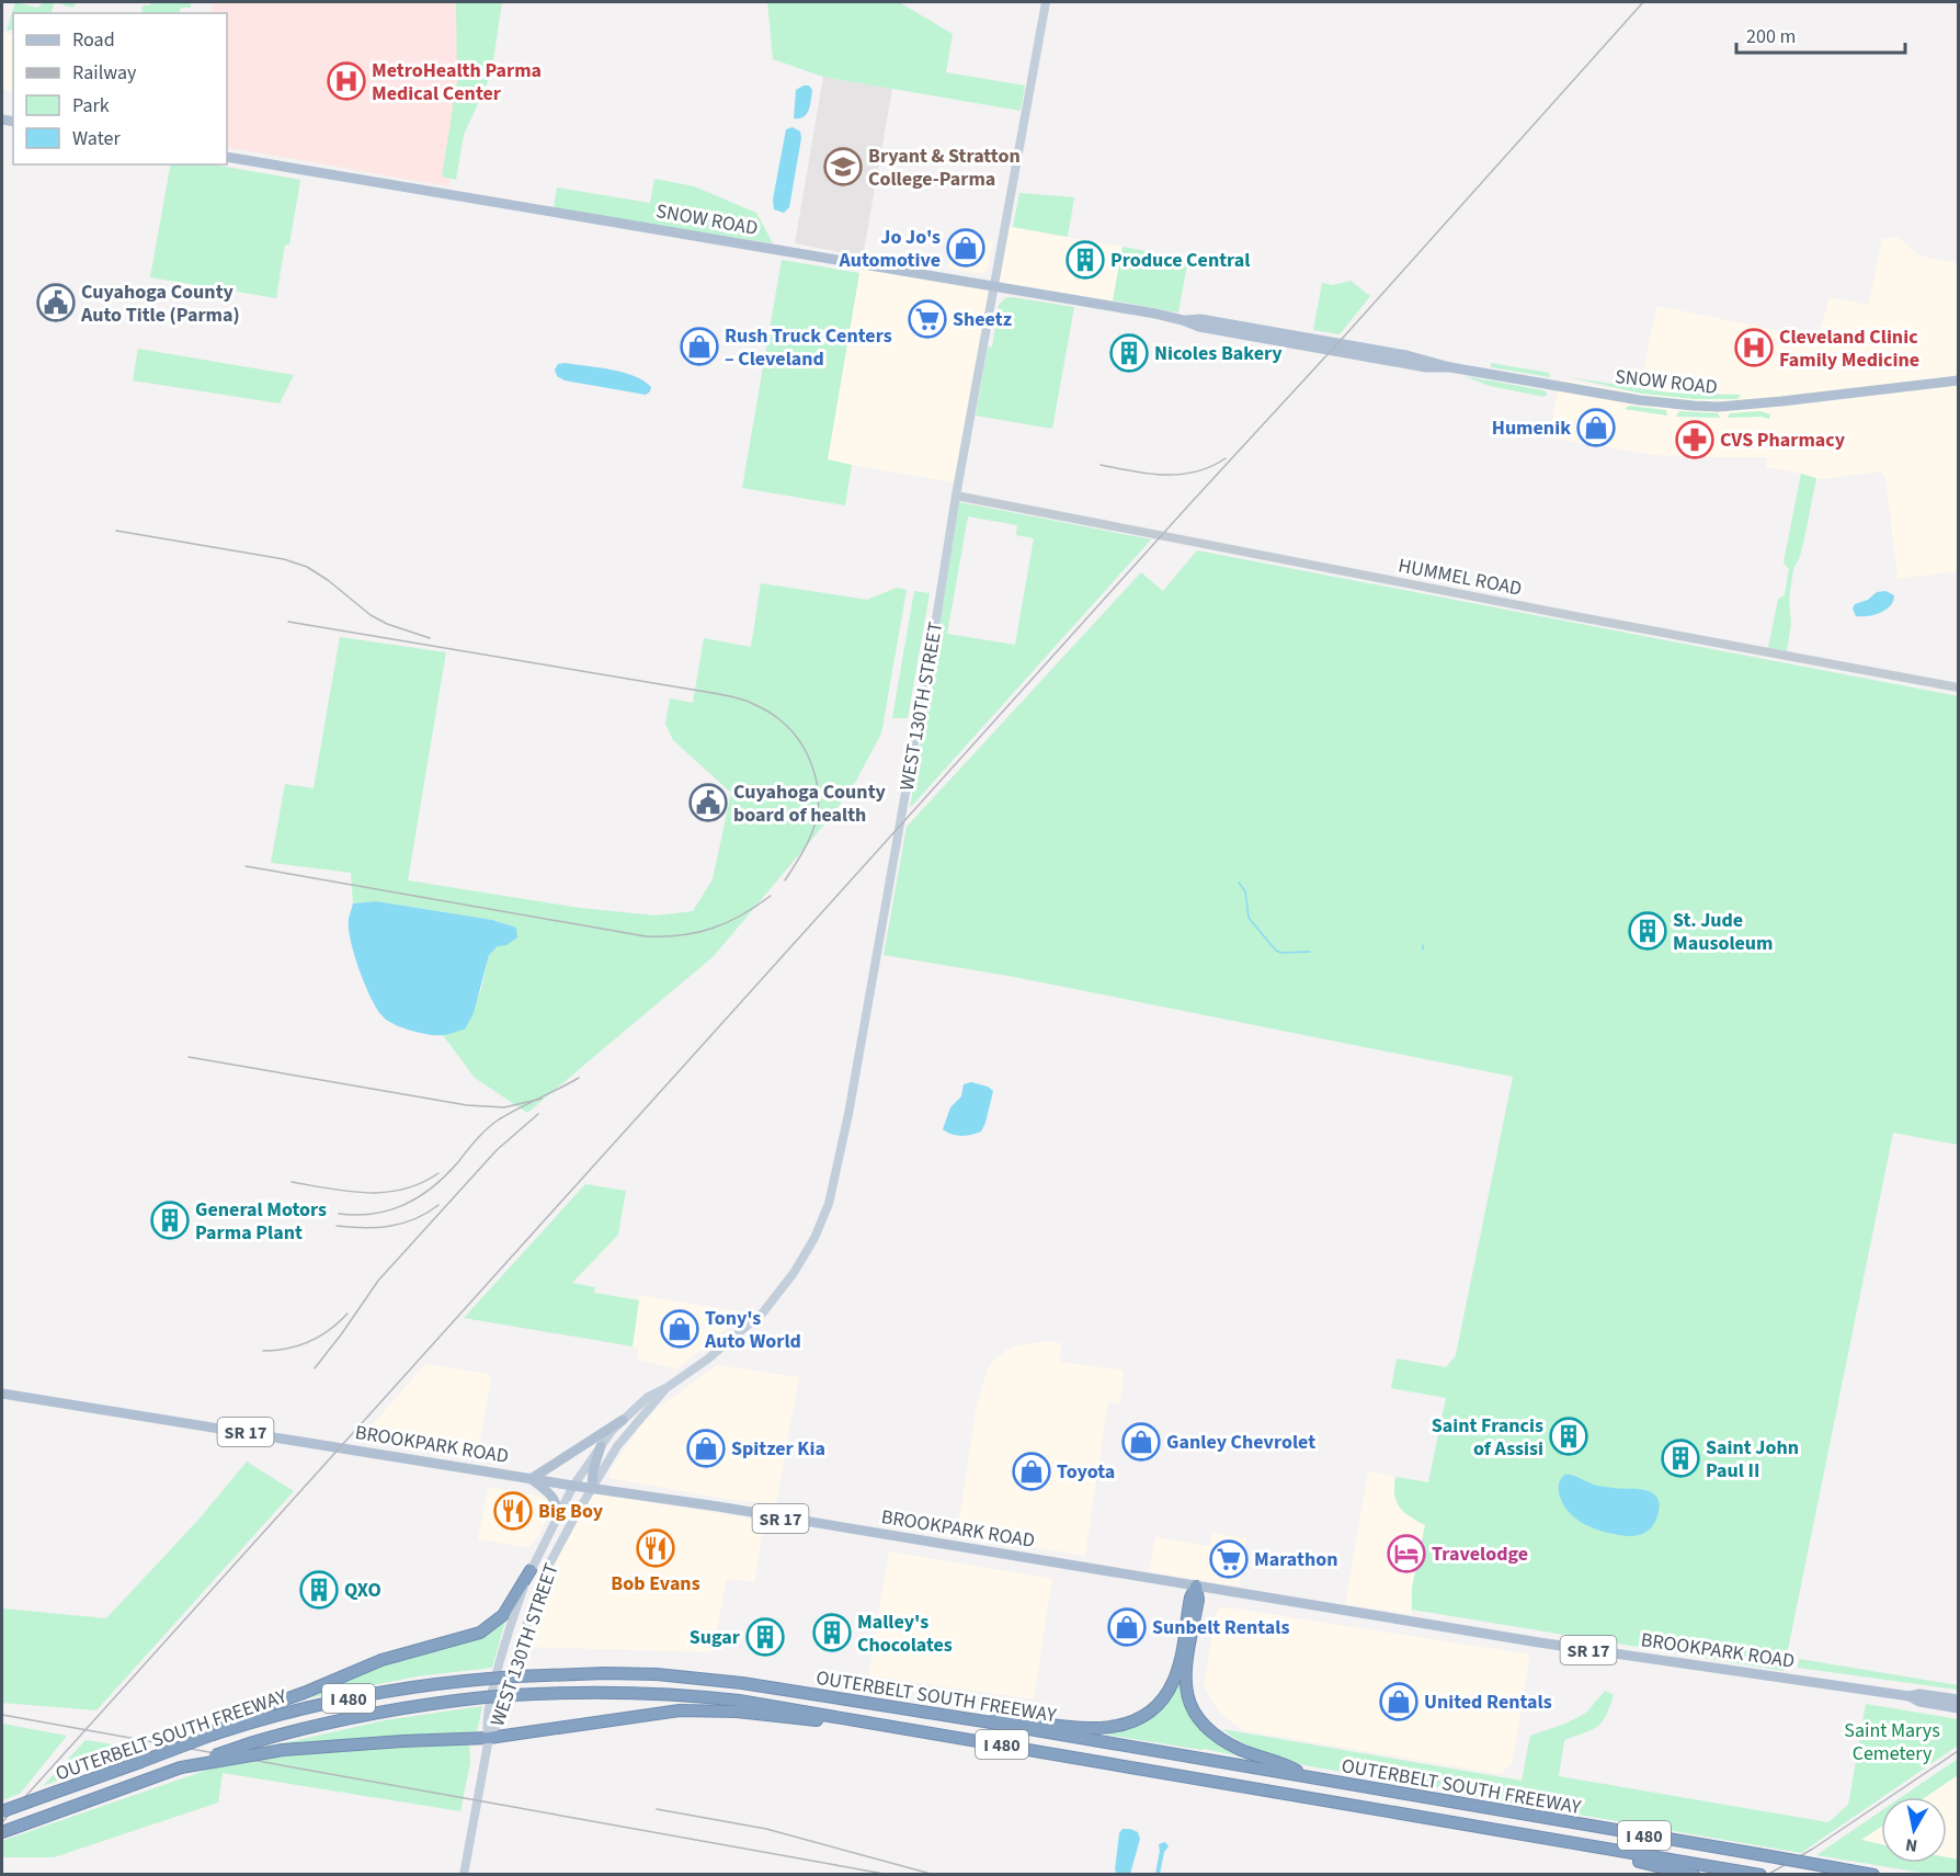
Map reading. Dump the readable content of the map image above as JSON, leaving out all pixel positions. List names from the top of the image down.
{
  "streets": {
    "highway": ["OUTERBELT SOUTH FREEWAY", "I 480"],
    "main road": [
      "SNOW ROAD",
      "WEST 130TH STREET",
      "SR 17",
      "BROOKPARK ROAD"
    ],
    "street": ["HUMMEL ROAD"]
  },
  "crossings": [
    ["SNOW ROAD", "WEST 130TH STREET"],
    ["HUMMEL ROAD", "WEST 130TH STREET"],
    ["WEST 130TH STREET", "BROOKPARK ROAD"]
  ],
  "parks": ["Saint Marys Cemetery"],
  "places": {
    "hospital": ["MetroHealth Parma Medical Center", "Cleveland Clinic Family Medicine"],
    "school or university": ["Bryant & Stratton College-Parma"],
    "shop": [
      "Jo Jo's Automotive",
      "Rush Truck Centers – Cleveland",
      "Humenik",
      "Tony's Auto World",
      "Ganley Chevrolet",
      "Spitzer Kia",
      "Toyota",
      "Sunbelt Rentals",
      "United Rentals"
    ],
    "building": [
      "Produce Central",
      "Nicoles Bakery",
      "St. Jude Mausoleum",
      "General Motors Parma Plant",
      "Saint Francis of Assisi",
      "Saint John Paul II",
      "QXO",
      "Malley's Chocolates",
      "Sugar"
    ],
    "public building": ["Cuyahoga County Auto Title (Parma)", "Cuyahoga County board of health"],
    "supermarket": ["Sheetz", "Marathon"],
    "pharmacy": ["CVS Pharmacy"],
    "restaurant": ["Big Boy", "Bob Evans"],
    "hotel": ["Travelodge"]
  },
  "legend": [
    "Road",
    "Railway",
    "Park",
    "Water"
  ],
  "scale_bar": "200 m",
  "north": "bottom"
}
